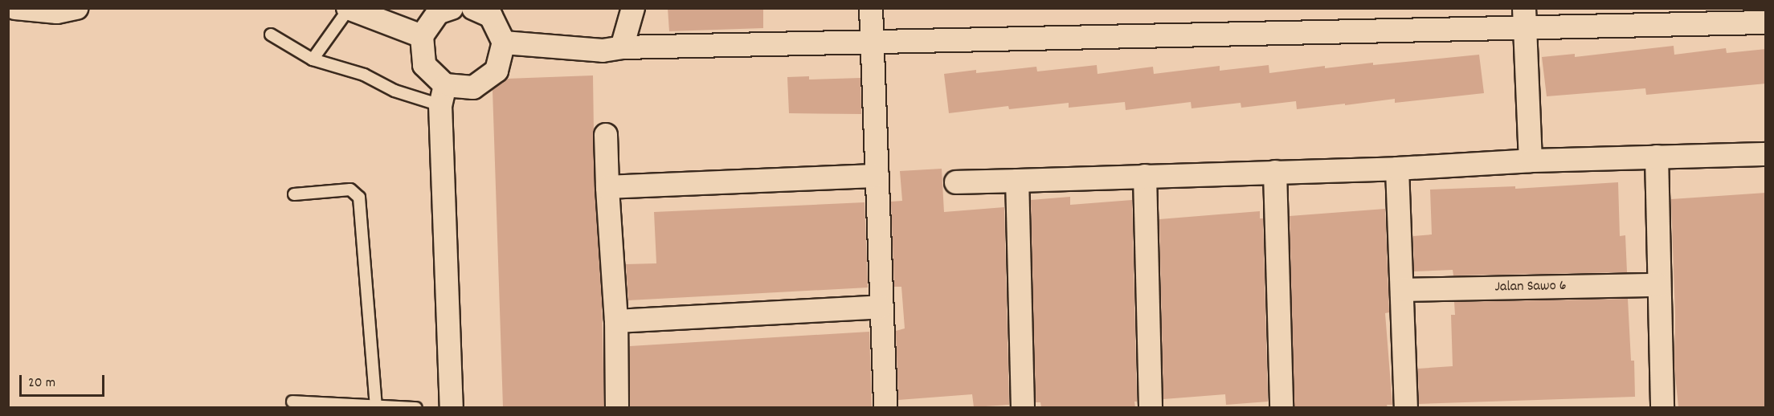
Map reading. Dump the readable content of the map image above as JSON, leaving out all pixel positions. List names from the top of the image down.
{
  "streets": {
    "street": ["Jalan Sawo 6"]
  },
  "scale_bar": "20 m"
}
